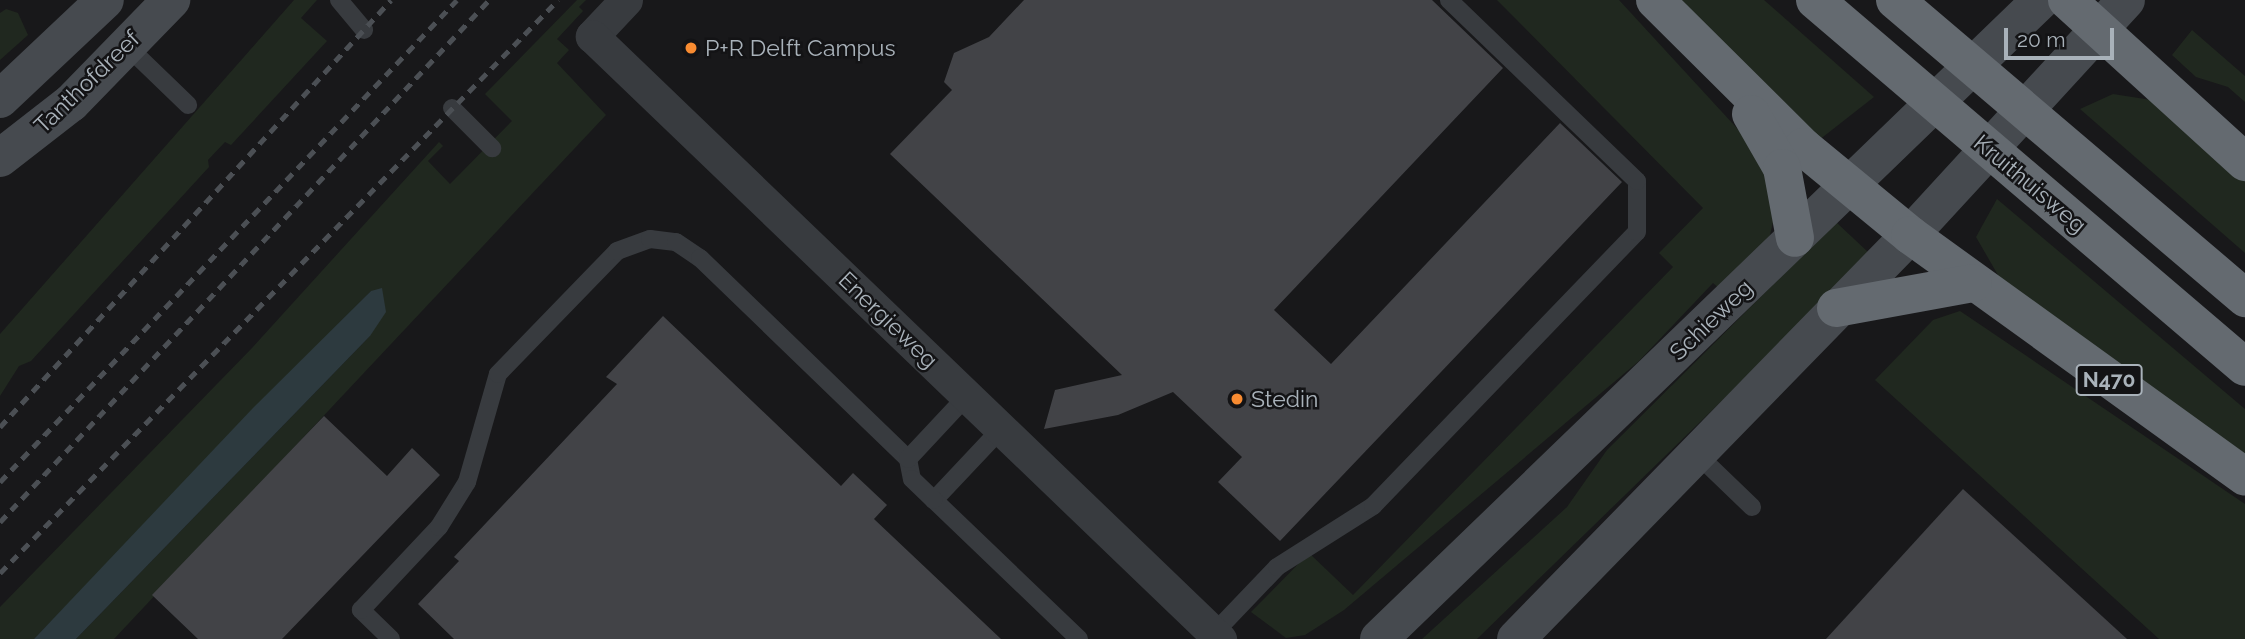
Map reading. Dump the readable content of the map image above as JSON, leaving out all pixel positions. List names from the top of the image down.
{
  "streets": {
    "highway": ["Kruithuisweg", "N470"],
    "street": ["Tanthofdreef", "Energieweg", "Schieweg"]
  },
  "crossings": [
    ["Schieweg", "N470"]
  ],
  "places": ["P+R Delft Campus", "Stedin"],
  "scale_bar": "20 m"
}
